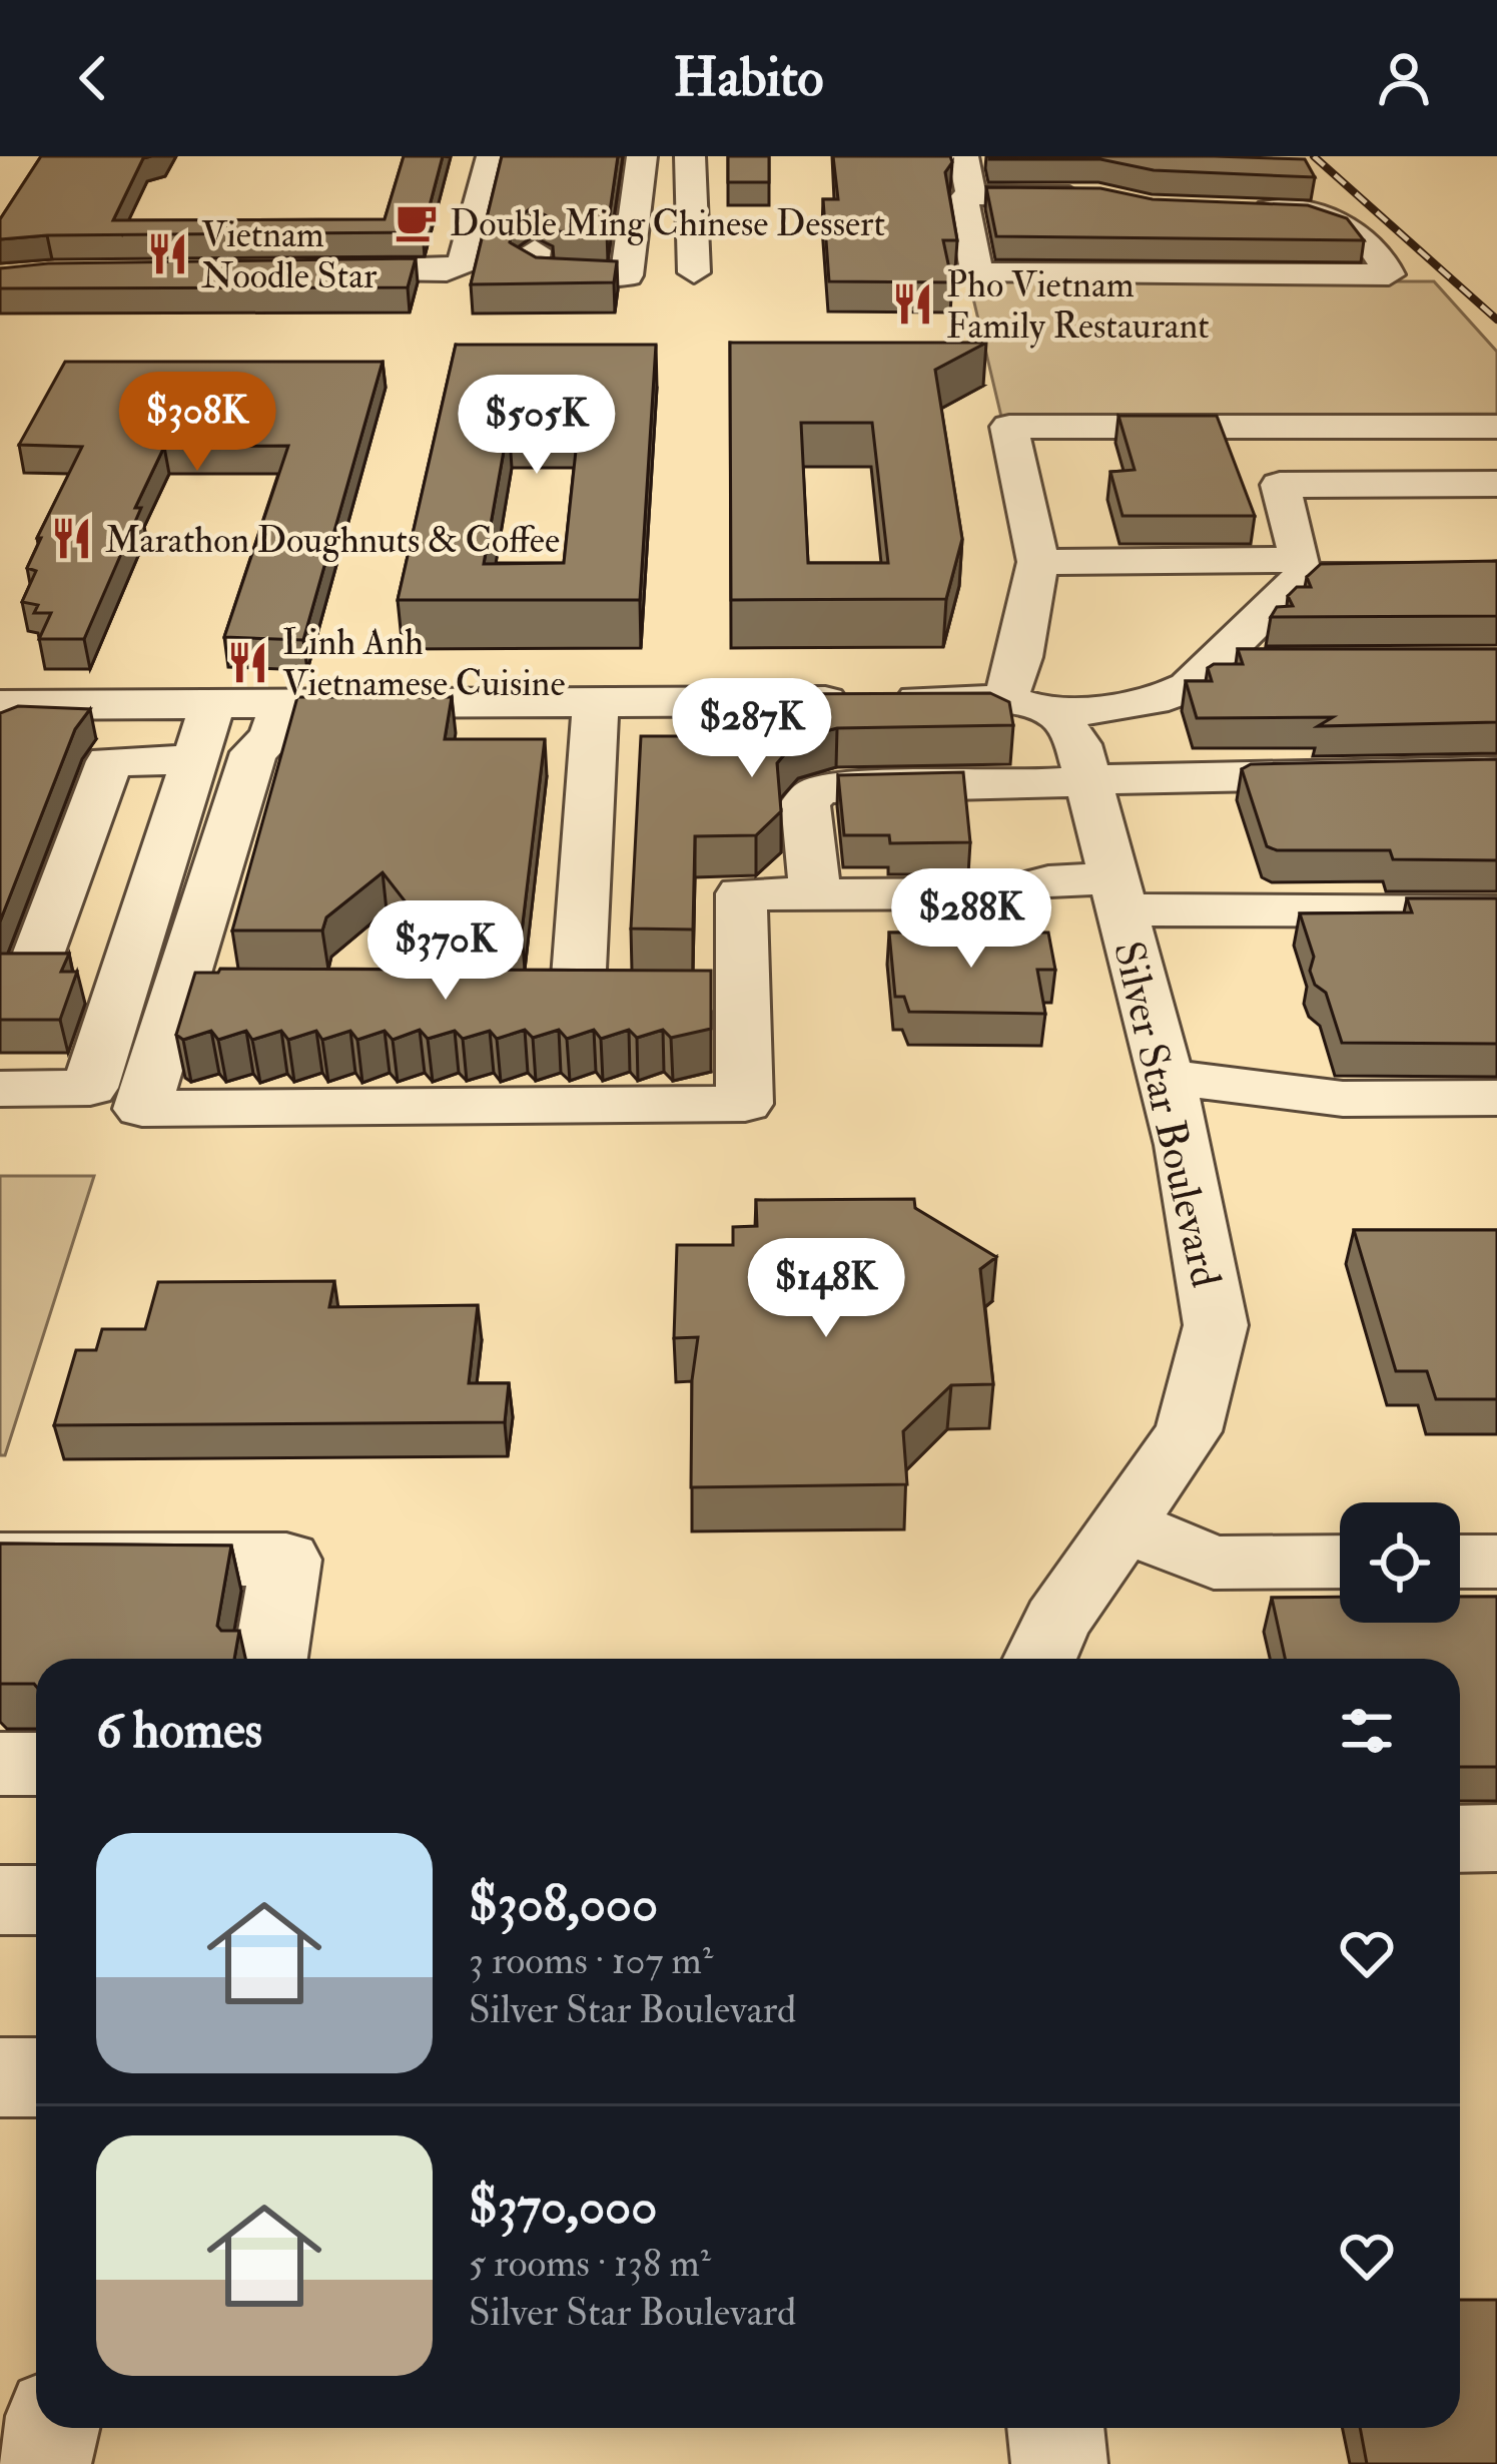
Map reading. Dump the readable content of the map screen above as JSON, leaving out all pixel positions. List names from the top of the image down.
{
  "streets": {
    "street": ["Silver Star Boulevard"]
  },
  "places": {
    "cafe": ["Double Ming Chinese Dessert"],
    "restaurant": [
      "Vietnam Noodle Star",
      "Pho Vietnam Family Restaurant",
      "Marathon Doughnuts & Coffee",
      "Linh Anh Vietnamese Cuisine"
    ]
  },
  "page": {
    "header": "Habito",
    "price": [
      "$308K",
      "$505K",
      "$287K",
      "$288K",
      "$370K",
      "$148K"
    ],
    "heading": "6 homes",
    "list": [
      {
        "name": "$308,000",
        "note": "3 rooms · 107 m² · Silver Star Boulevard"
      },
      {
        "name": "$370,000",
        "note": "5 rooms · 138 m² · Silver Star Boulevard"
      }
    ]
  }
}
